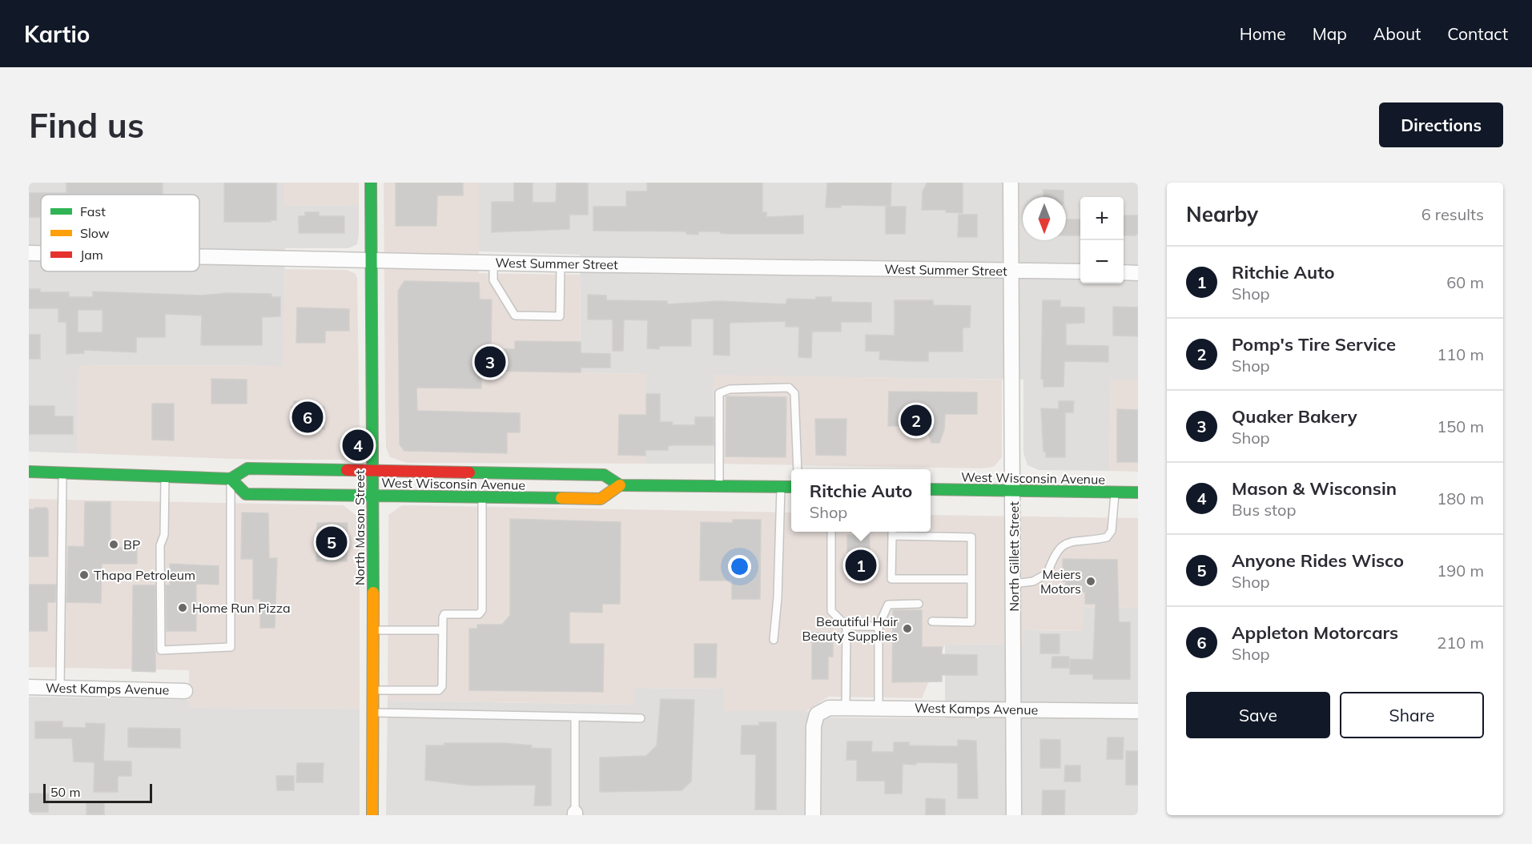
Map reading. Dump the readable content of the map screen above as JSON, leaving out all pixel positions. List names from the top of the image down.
{
  "streets": {
    "main road": ["West Wisconsin Avenue", "North Mason Street"],
    "street": ["West Summer Street", "North Gillett Street", "West Kamps Avenue"]
  },
  "crossings": [
    ["West Summer Street", "North Mason Street"],
    ["West Summer Street", "North Gillett Street"],
    ["West Wisconsin Avenue", "North Mason Street"],
    ["West Wisconsin Avenue", "North Gillett Street"],
    ["North Gillett Street", "West Kamps Avenue"]
  ],
  "places": [
    "BP",
    "Thapa Petroleum",
    "Meiers Motors",
    "Home Run Pizza",
    "Beautiful Hair Beauty Supplies"
  ],
  "legend": ["Fast", "Slow", "Jam"],
  "scale_bar": "50 m",
  "north": "bottom",
  "page": {
    "header": "Kartio",
    "nav": [
      "Home",
      "Map",
      "About",
      "Contact"
    ],
    "buttons": [
      "Directions",
      ["Save", "Share"]
    ],
    "title": "Find us",
    "heading": ["Nearby", "6 results"],
    "map_buttons": ["+", "−"],
    "list": [
      {
        "mark": "1",
        "name": "Ritchie Auto",
        "note": "Shop",
        "value": "60 m"
      },
      {
        "mark": "2",
        "name": "Pomp's Tire Service",
        "note": "Shop",
        "value": "110 m"
      },
      {
        "mark": "3",
        "name": "Quaker Bakery",
        "note": "Shop",
        "value": "150 m"
      },
      {
        "mark": "4",
        "name": "Mason & Wisconsin",
        "note": "Bus stop",
        "value": "180 m"
      },
      {
        "mark": "5",
        "name": "Anyone Rides Wisco",
        "note": "Shop",
        "value": "190 m"
      },
      {
        "mark": "6",
        "name": "Appleton Motorcars",
        "note": "Shop",
        "value": "210 m"
      }
    ],
    "pins": [
      "3",
      "6",
      "2",
      "4",
      "5",
      "1"
    ],
    "popup": ["Ritchie Auto", "Shop"],
    "scale": "50 m"
  }
}
